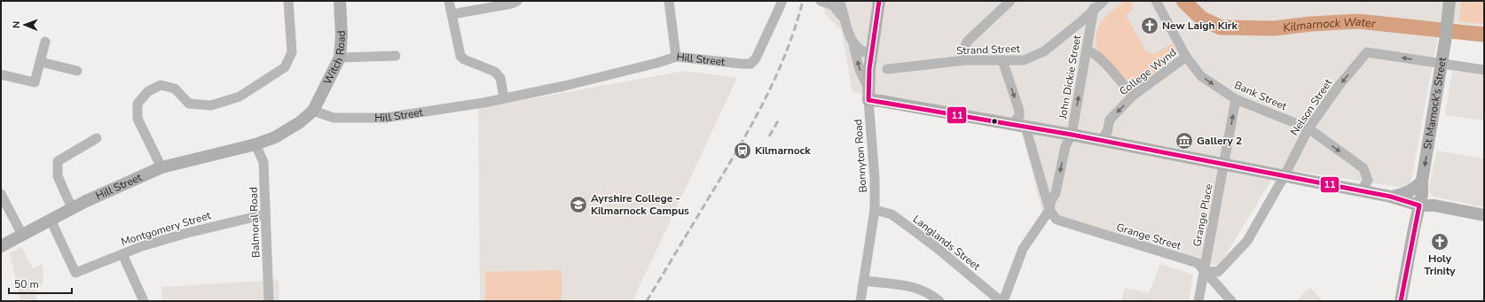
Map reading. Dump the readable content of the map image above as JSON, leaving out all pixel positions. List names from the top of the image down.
{
  "streets": {
    "main road": ["Witch Road", "Hill Street", "St Marnock's Street"],
    "street": [
      "Strand Street",
      "College Wynd",
      "John Dickie Street",
      "Bank Street",
      "Nelson Street",
      "Bonnyton Road",
      "Grange Place",
      "Balmoral Road",
      "Montgomery Street",
      "Grange Street",
      "Langlands Street"
    ]
  },
  "crossings": [
    ["Strand Street", "John Dickie Street"],
    ["Witch Road", "Hill Street"],
    ["Hill Street", "Balmoral Road"],
    ["Hill Street", "Montgomery Street"],
    ["College Wynd", "Bank Street"],
    ["John Dickie Street", "Grange Street"],
    ["Bank Street", "Nelson Street"],
    ["Bank Street", "Grange Place"],
    ["St Marnock's Street", "Nelson Street"],
    ["Nelson Street", "Grange Place"],
    ["Nelson Street", "Grange Street"],
    ["Bonnyton Road", "Langlands Street"],
    ["Grange Place", "Grange Street"],
    ["Balmoral Road", "Montgomery Street"]
  ],
  "one_way": [
    "College Wynd",
    "Bank Street",
    "St Marnock's Street",
    "Nelson Street"
  ],
  "water": ["Kilmarnock Water"],
  "places": {
    "church": ["New Laigh Kirk", "Holy Trinity"],
    "museum": ["Gallery 2"],
    "station": ["Kilmarnock"],
    "school or university": ["Ayrshire College - Kilmarnock Campus"]
  },
  "lines": ["transit line 11"],
  "scale_bar": "50 m",
  "north": "left"
}
